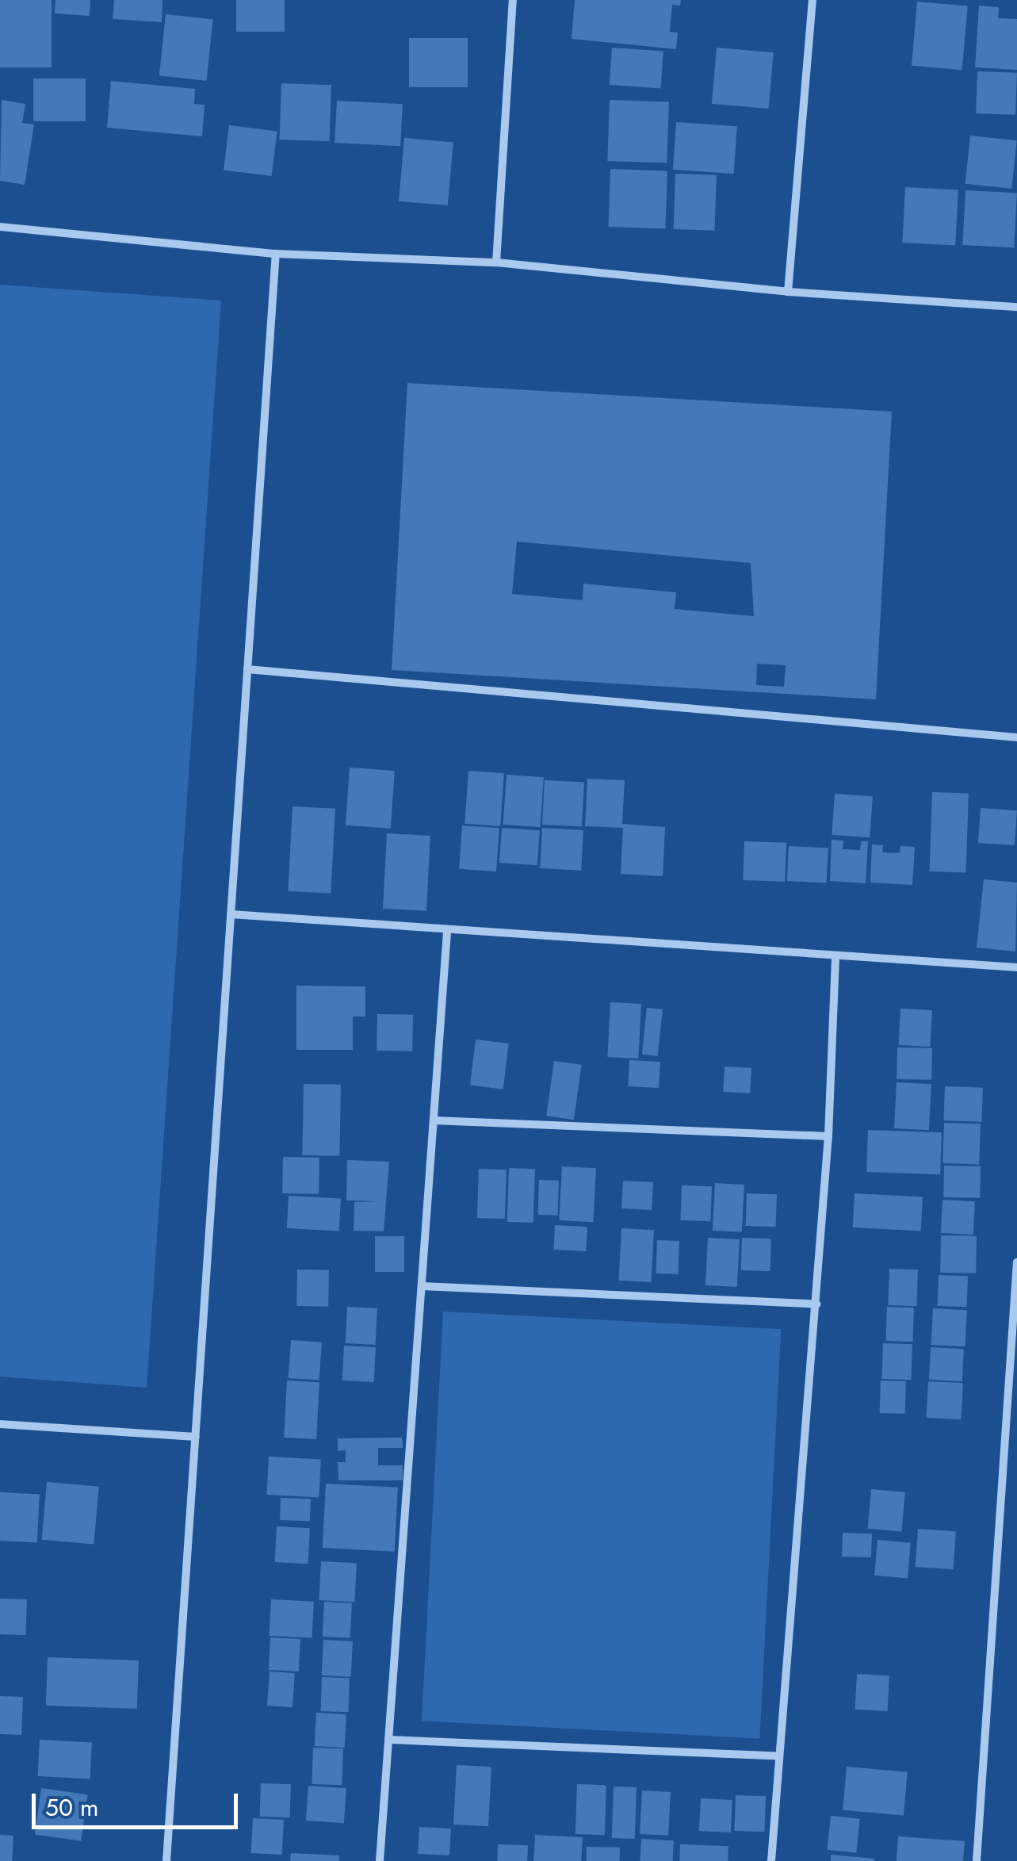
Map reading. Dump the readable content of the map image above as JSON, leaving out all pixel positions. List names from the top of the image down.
{
  "scale_bar": "50 m"
}
